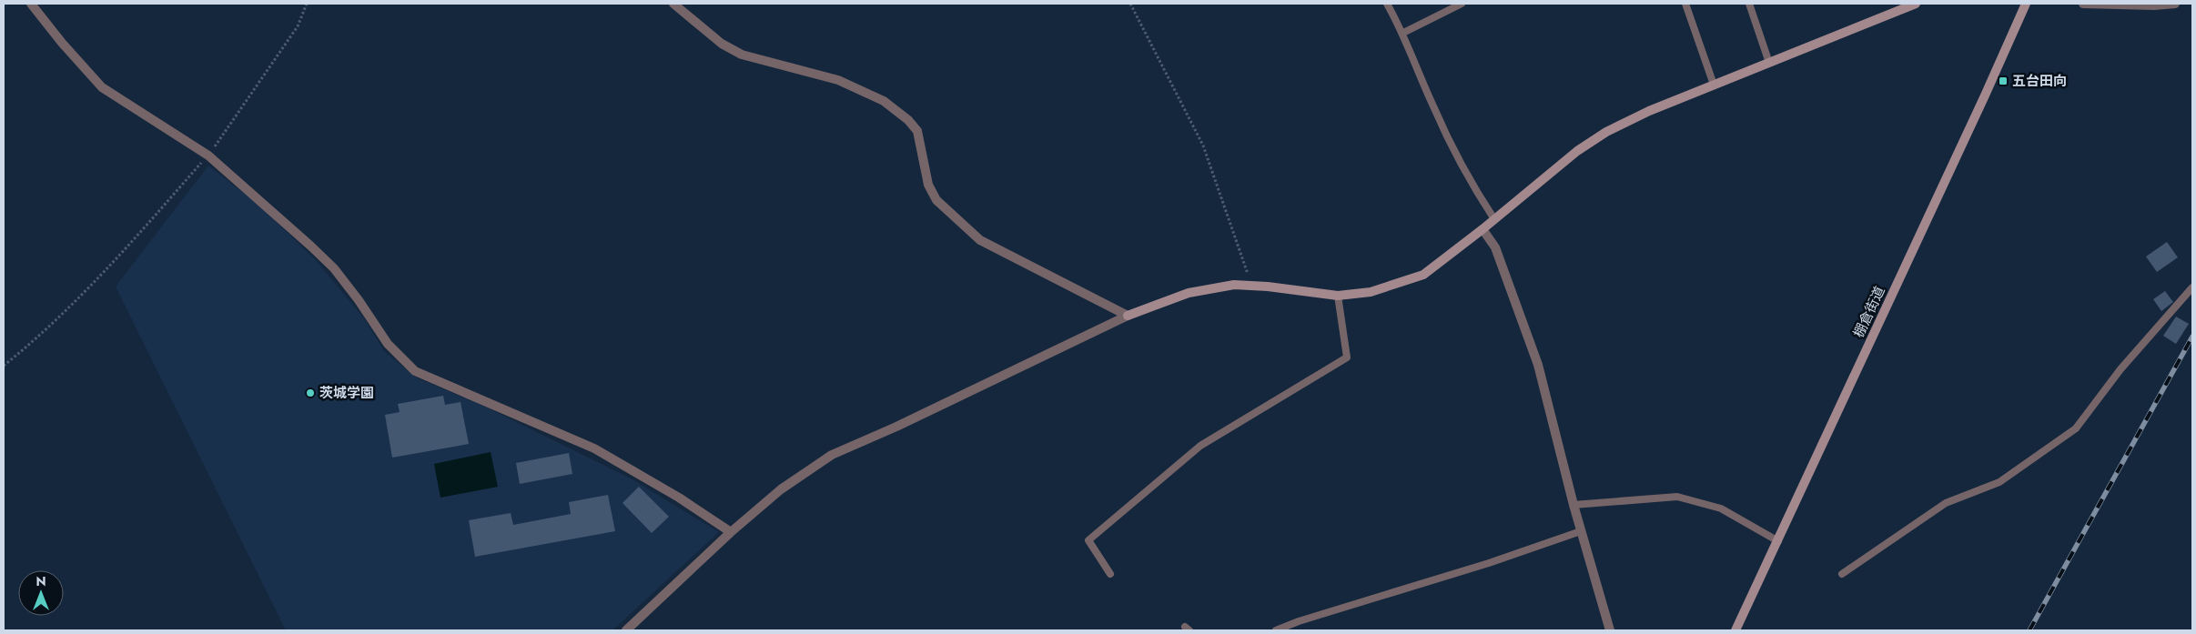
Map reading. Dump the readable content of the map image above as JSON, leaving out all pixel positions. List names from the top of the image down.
{
  "streets": {
    "street": ["棚倉街道"]
  },
  "places": {
    "transit": ["五台田向"],
    "other": ["茨城学園"]
  },
  "north": "top"
}
